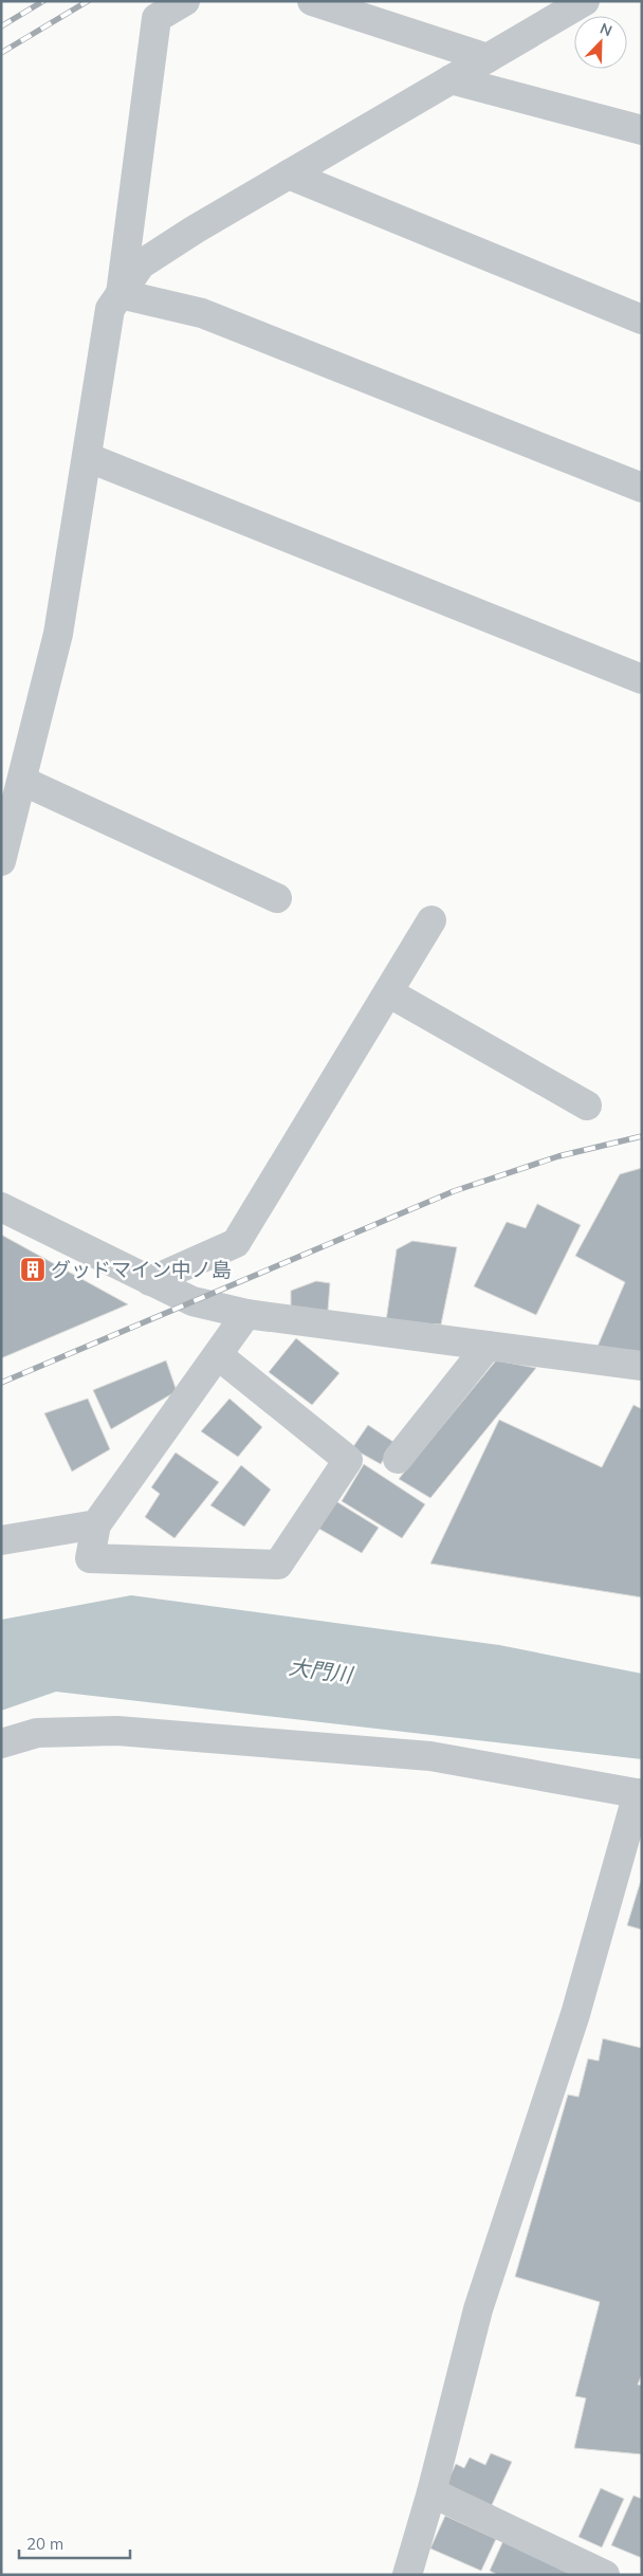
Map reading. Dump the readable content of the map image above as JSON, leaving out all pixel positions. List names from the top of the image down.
{
  "water": ["大門川"],
  "places": {
    "building": ["グッドマイン中ノ島"]
  },
  "scale_bar": "20 m",
  "north": "top right"
}
